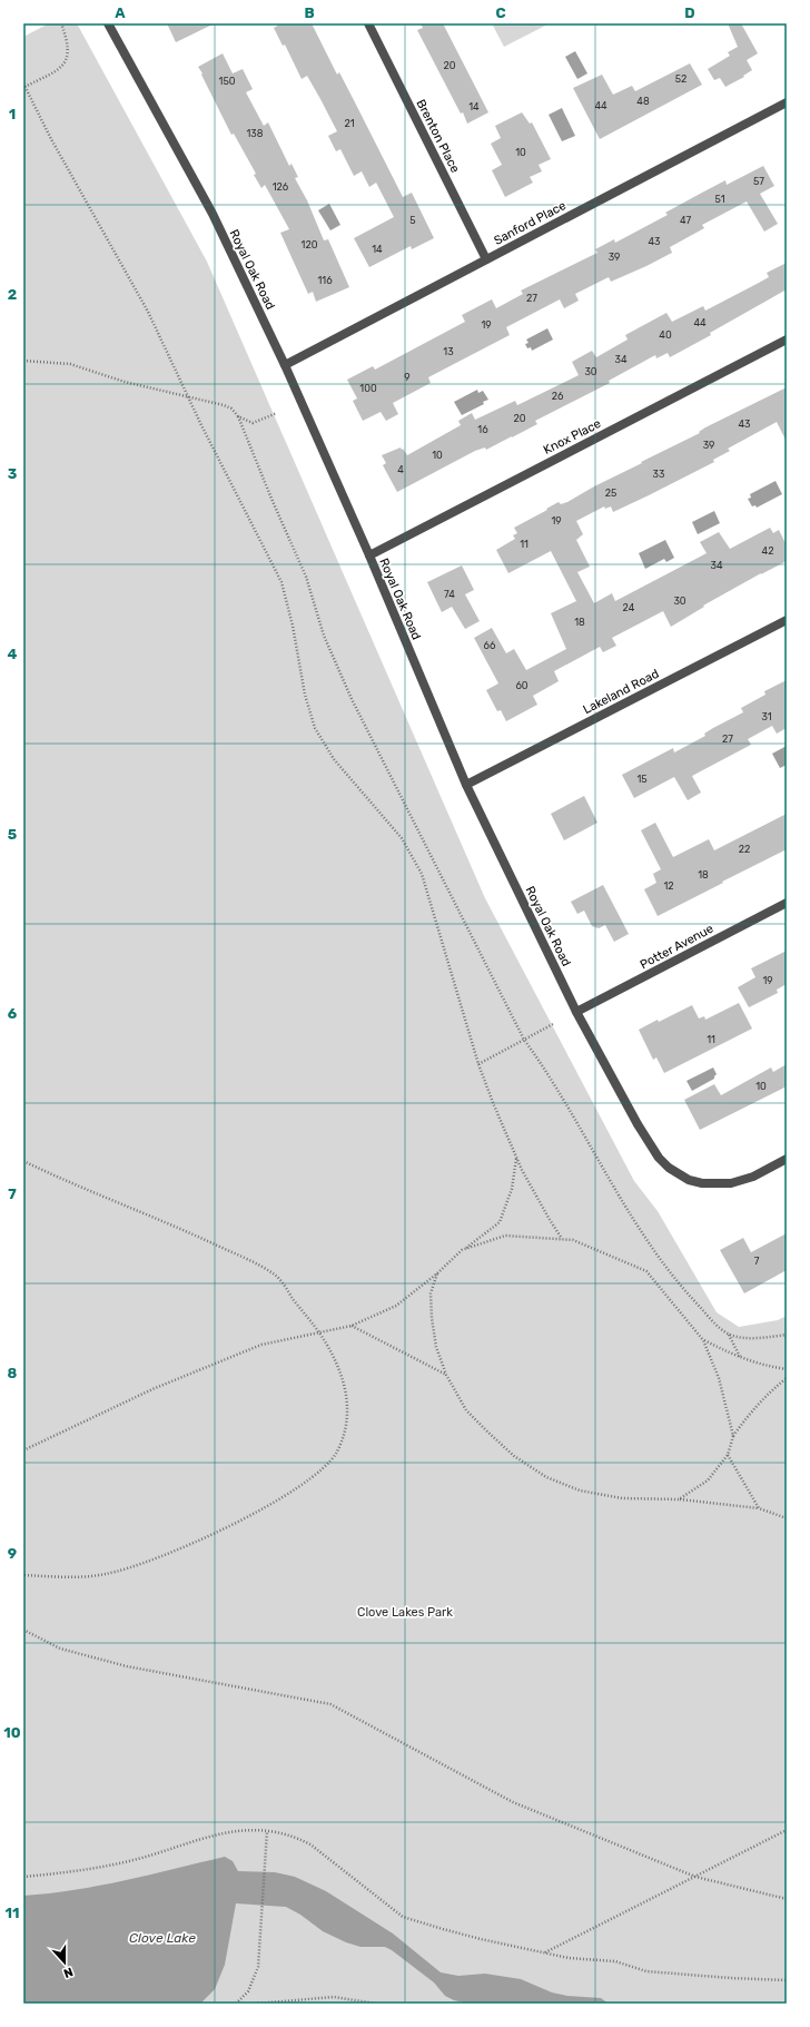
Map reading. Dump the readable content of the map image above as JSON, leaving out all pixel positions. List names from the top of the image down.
{
  "streets": {
    "street": [
      "Brenton Place",
      "Sanford Place",
      "Royal Oak Road",
      "Knox Place",
      "Lakeland Road",
      "Potter Avenue"
    ]
  },
  "crossings": [
    ["Brenton Place", "Sanford Place"],
    ["Sanford Place", "Royal Oak Road"],
    ["Royal Oak Road", "Knox Place"],
    ["Royal Oak Road", "Lakeland Road"],
    ["Royal Oak Road", "Potter Avenue"]
  ],
  "water": ["Clove Lake"],
  "parks": ["Clove Lakes Park"],
  "house_numbers": [
    "20",
    "52",
    "150",
    "48",
    "44",
    "14",
    "21",
    "138",
    "10",
    "57",
    "126",
    "51",
    "5",
    "47",
    "43",
    "120",
    "14",
    "39",
    "116",
    "27",
    "44",
    "19",
    "40",
    "13",
    "34",
    "30",
    "9",
    "100",
    "26",
    "20",
    "43",
    "16",
    "39",
    "10",
    "4",
    "33",
    "25",
    "19",
    "11",
    "42",
    "34",
    "74",
    "30",
    "24",
    "18",
    "66",
    "60",
    "31",
    "27",
    "15",
    "22",
    "18",
    "12",
    "19",
    "11",
    "10",
    "7"
  ],
  "north": "bottom",
  "grid": {
    "columns": [
      "A",
      "B",
      "C",
      "D"
    ],
    "rows": [
      "1",
      "2",
      "3",
      "4",
      "5",
      "6",
      "7",
      "8",
      "9",
      "10",
      "11"
    ]
  }
}
